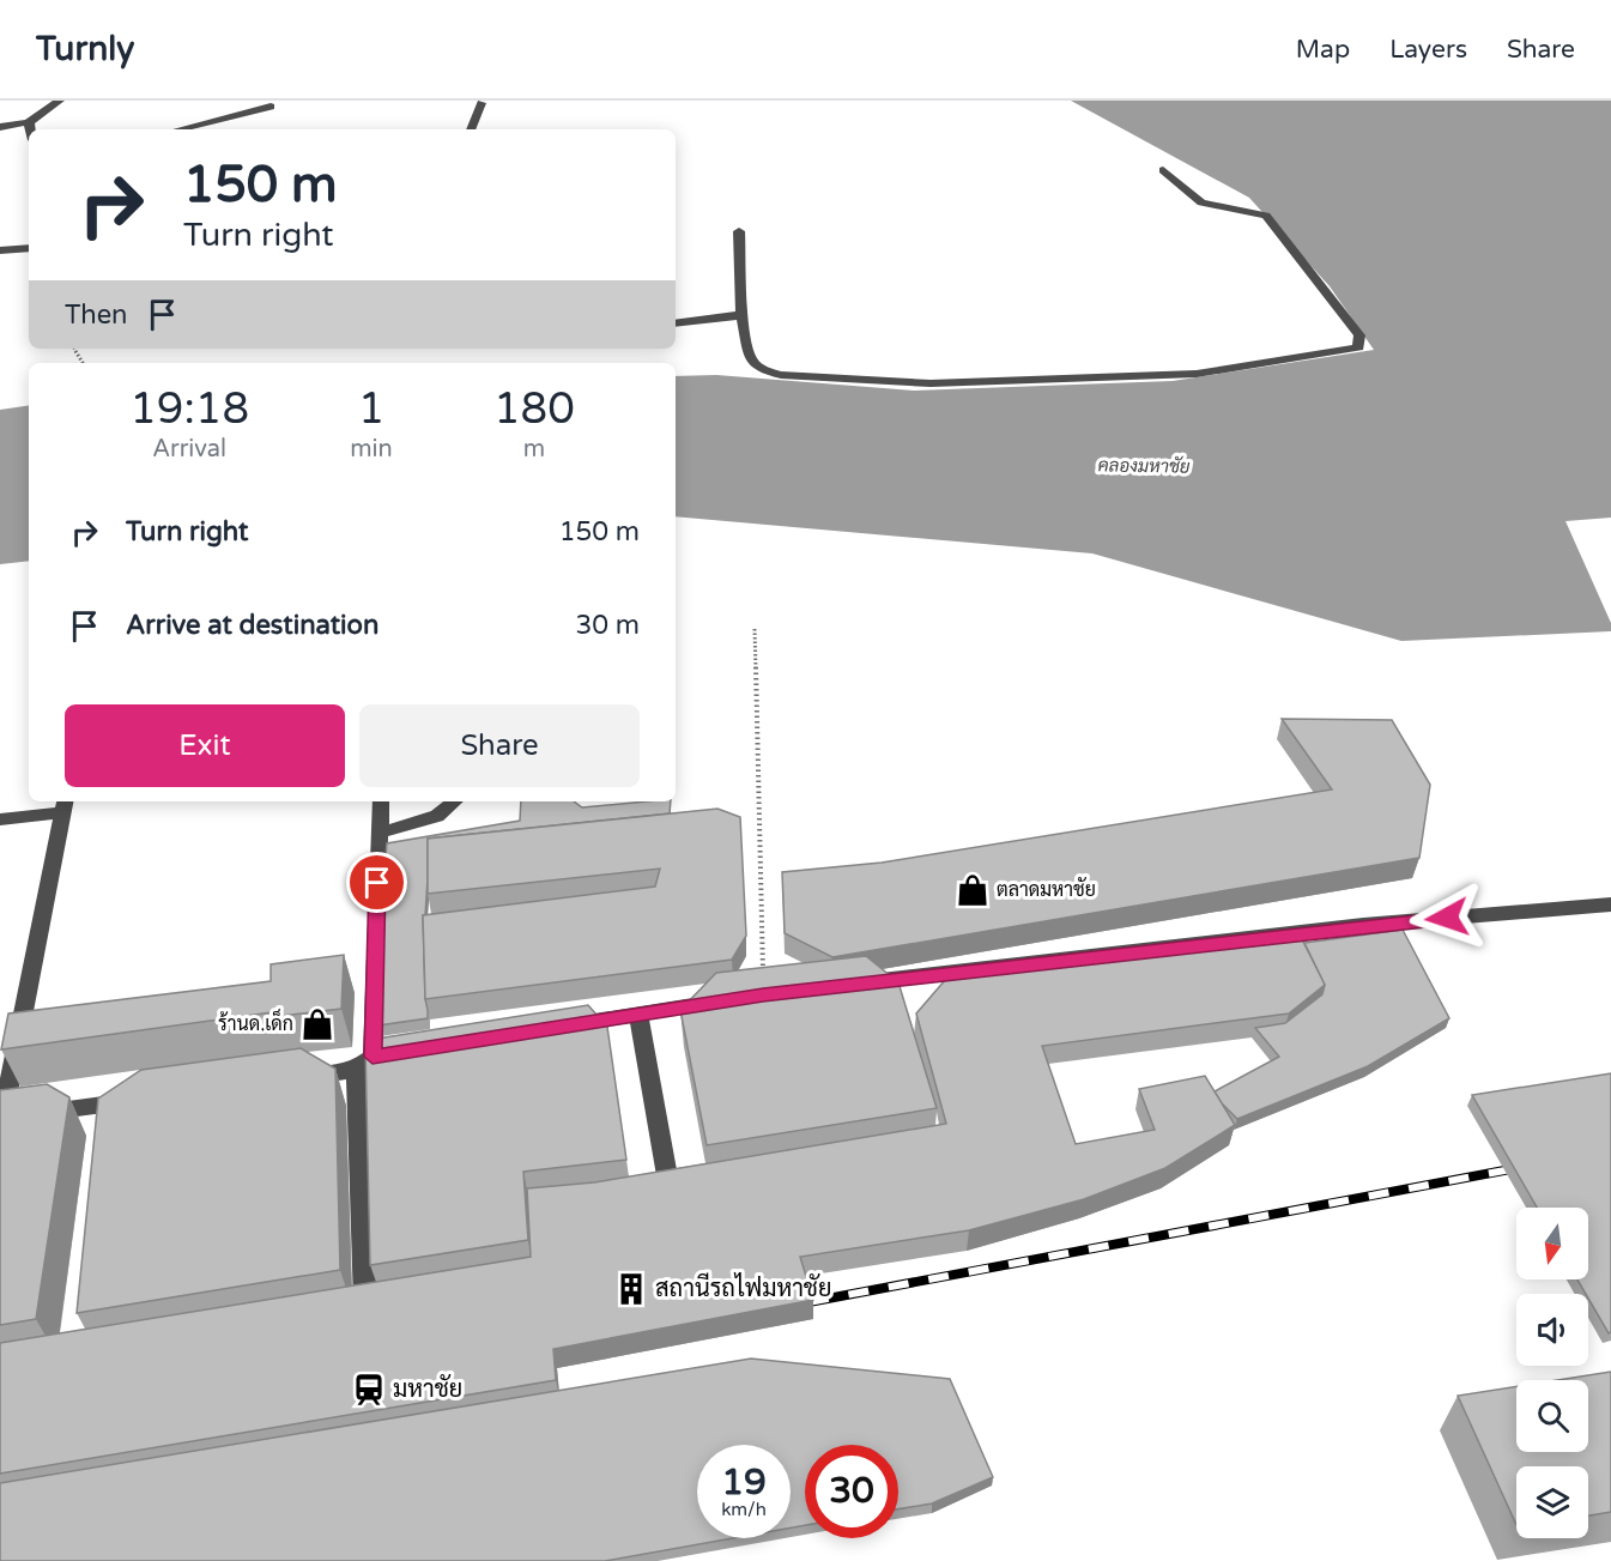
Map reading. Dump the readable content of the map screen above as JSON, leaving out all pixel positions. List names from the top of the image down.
{
  "water": ["คลองมหาชัย"],
  "places": {
    "shop": ["ตลาดมหาชัย", "ร้านด.เด็ก"],
    "building": ["สถานีรถไฟมหาชัย"],
    "station": ["มหาชัย"]
  },
  "north": "bottom",
  "page": {
    "header": "Turnly",
    "nav": ["Map", "Layers", "Share"],
    "turn": ["150 m", "Turn right"],
    "then": "Then",
    "eta": [
      "19:18",
      "Arrival",
      "1",
      "min",
      "180",
      "m"
    ],
    "list": [
      {
        "name": "Turn right",
        "value": "150 m"
      },
      {
        "name": "Arrive at destination",
        "value": "30 m"
      }
    ],
    "buttons": ["Exit", "Share"],
    "speed": "19 km/h",
    "limit": "30"
  }
}
